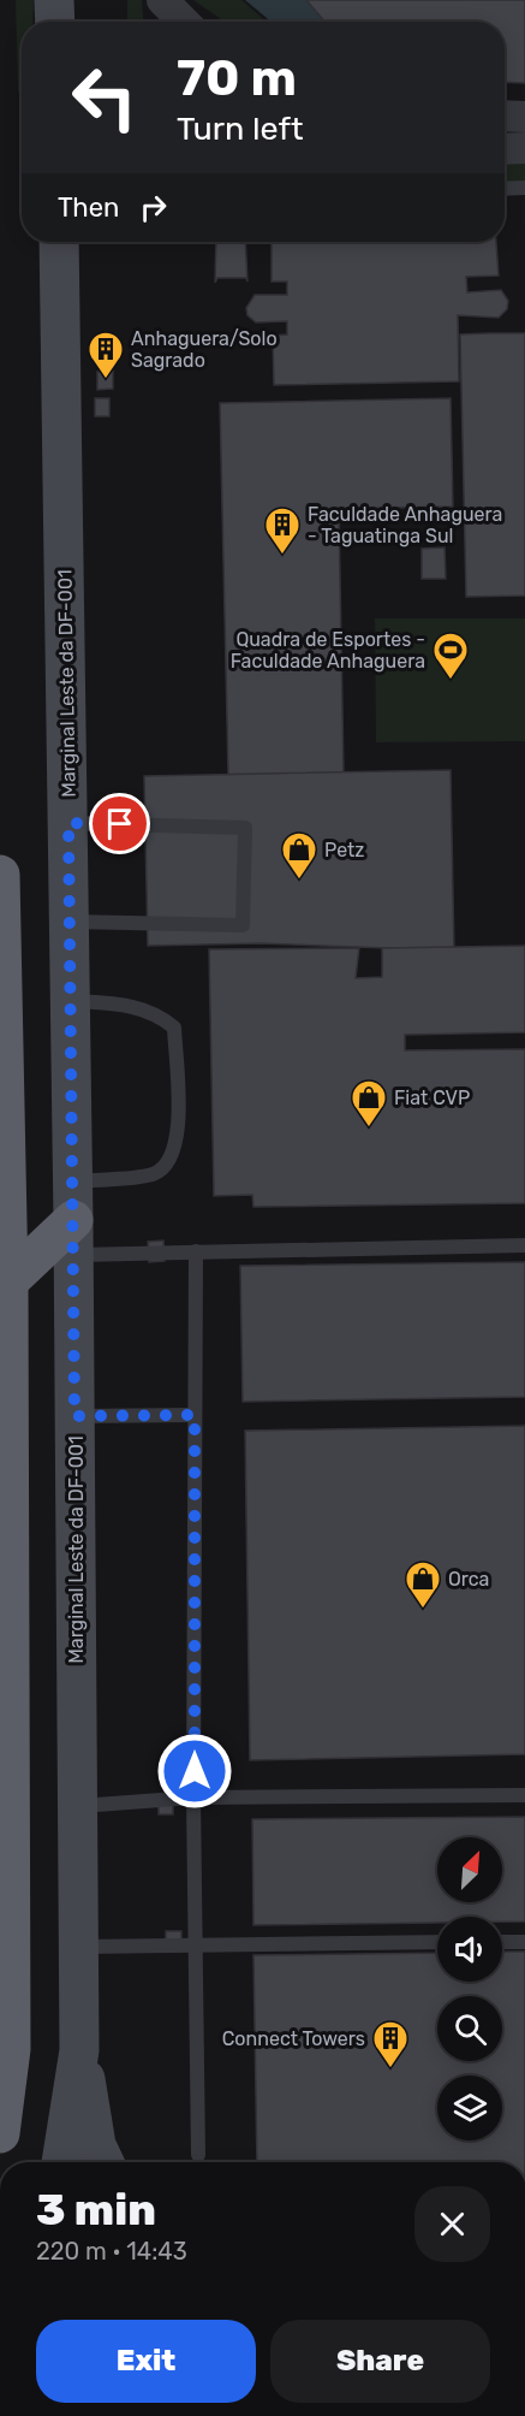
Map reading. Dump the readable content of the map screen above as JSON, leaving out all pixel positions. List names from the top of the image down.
{
  "streets": {
    "main road": ["Marginal Leste da DF-001"]
  },
  "places": {
    "building": ["Anhaguera/Solo Sagrado", "Faculdade Anhaguera - Taguatinga Sul", "Connect Towers"],
    "sports": ["Quadra de Esportes - Faculdade Anhaguera"],
    "shop": ["Petz", "Fiat CVP", "Orca"]
  },
  "north": "top right",
  "page": {
    "turn": ["70 m", "Turn left"],
    "then": "Then",
    "heading": ["3 min", "220 m · 14:43"],
    "buttons": ["Exit", "Share"]
  }
}
